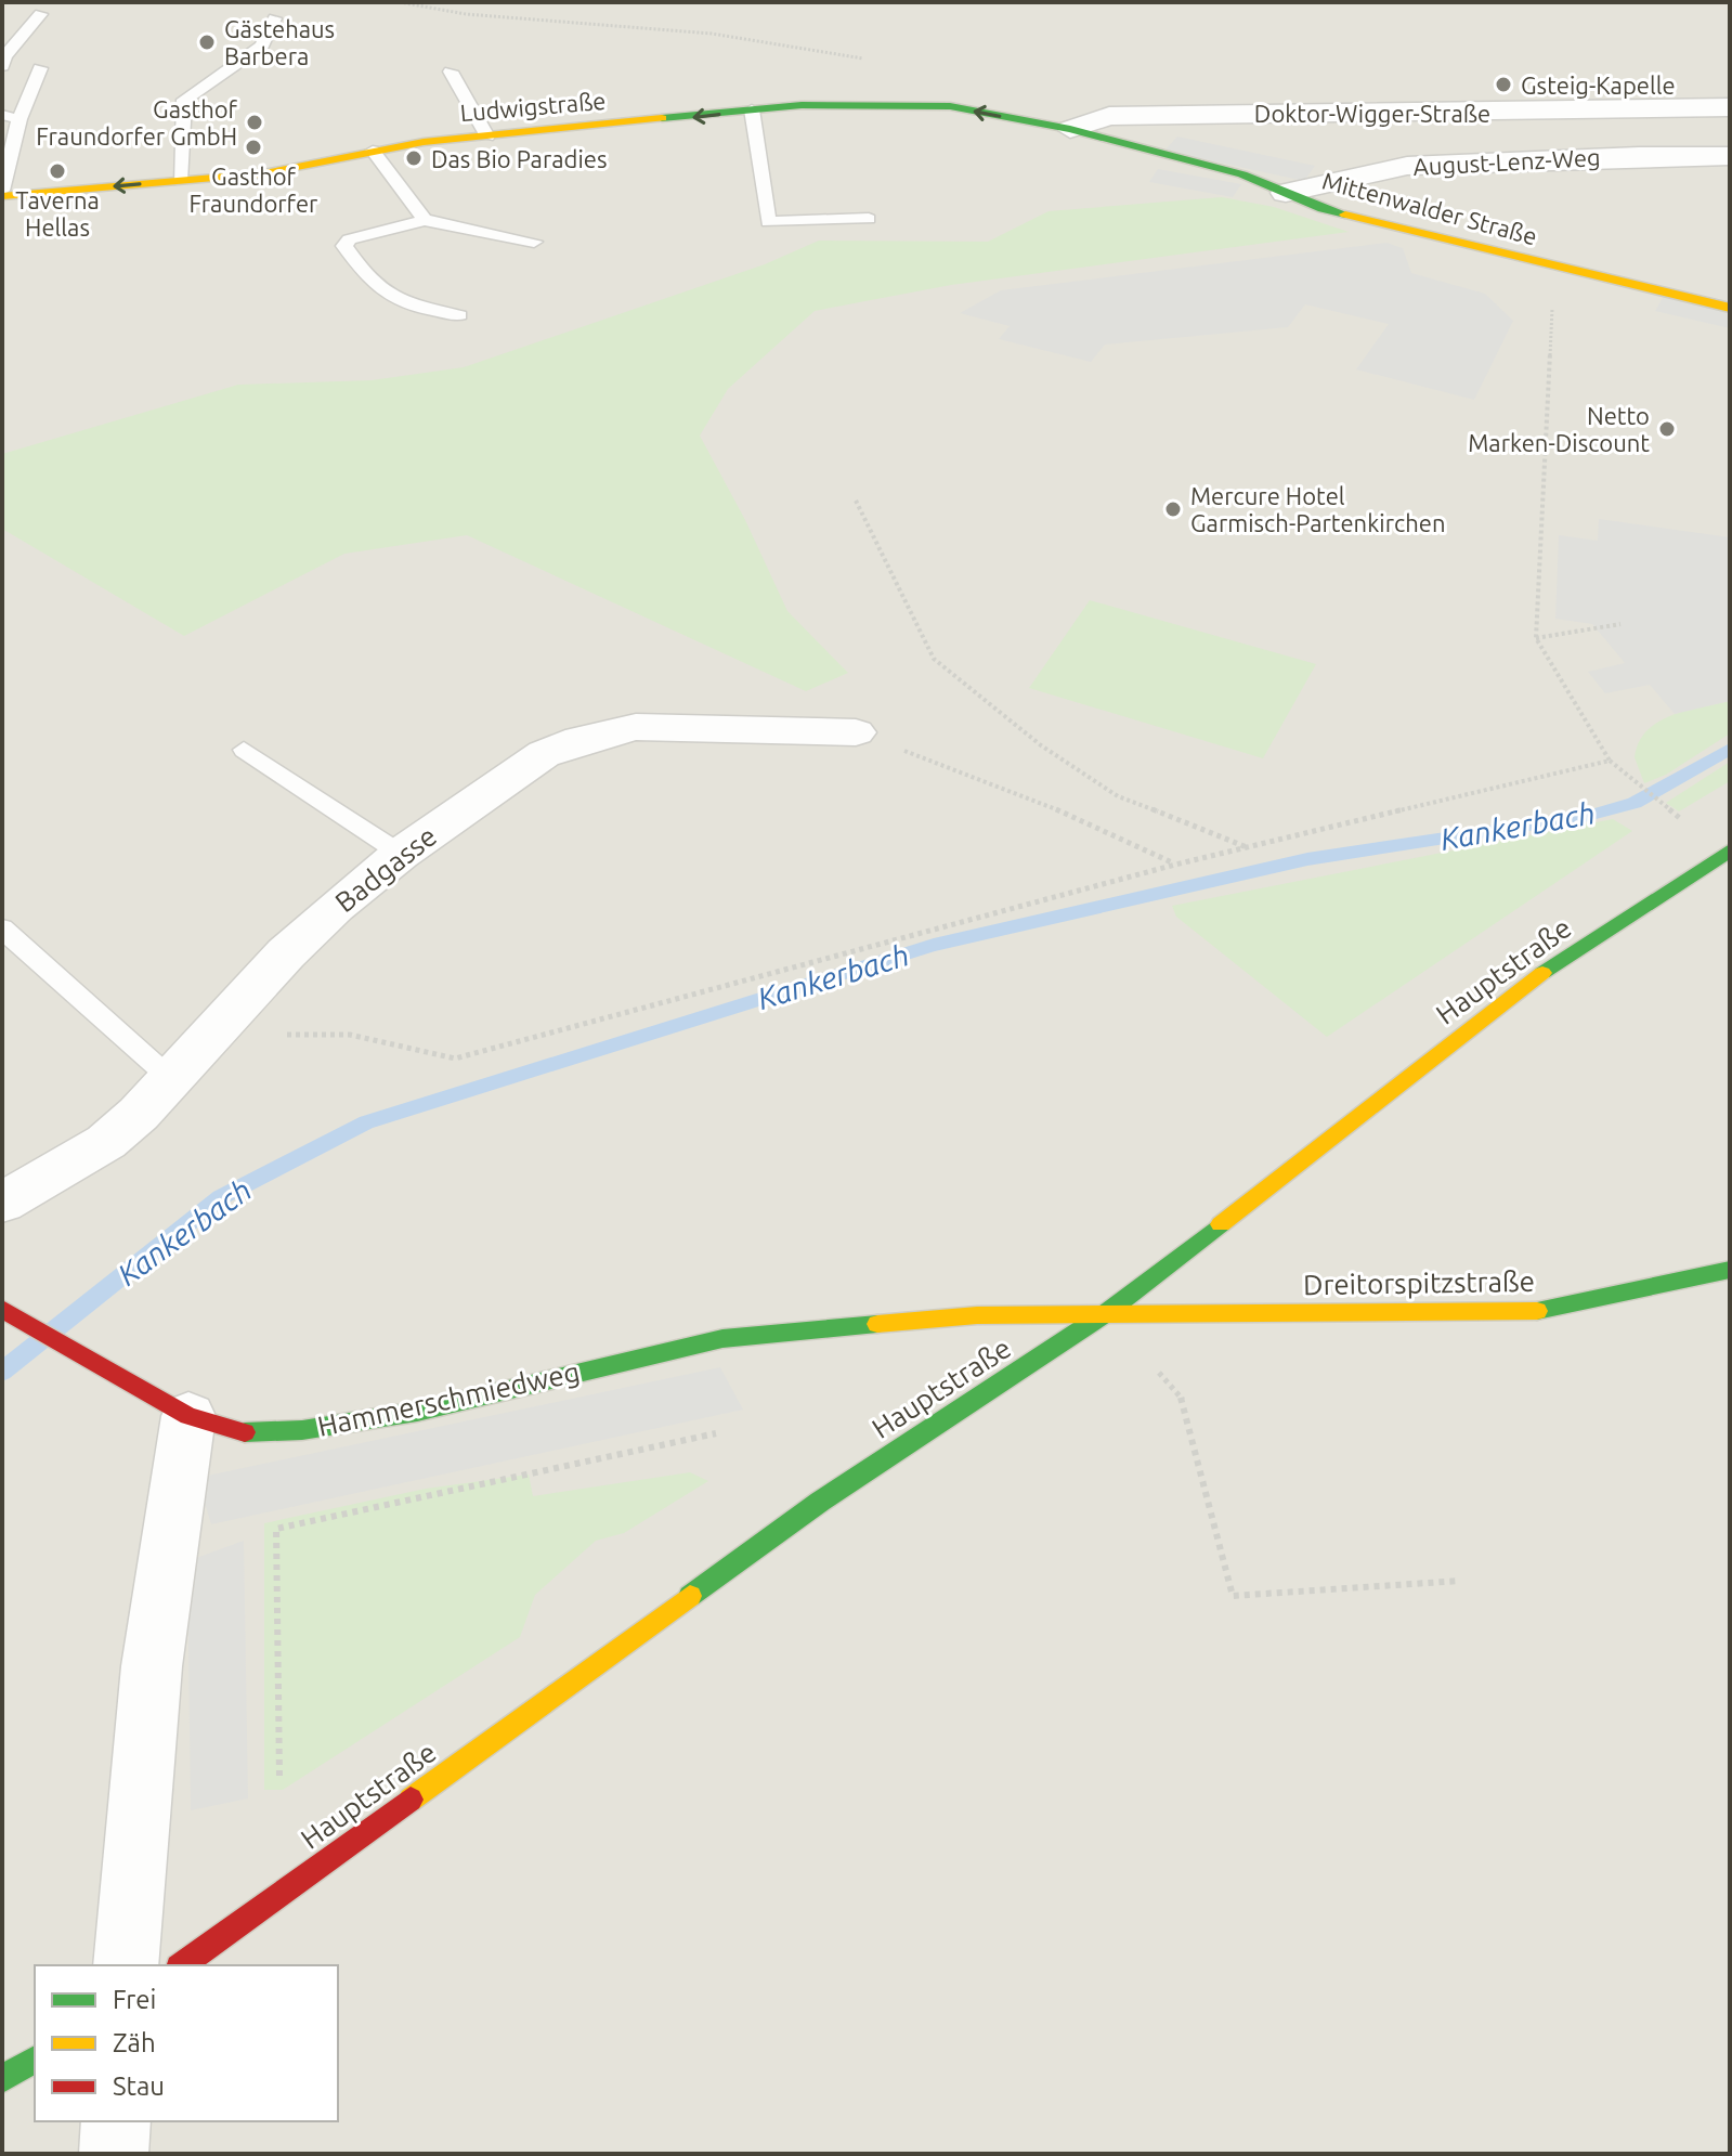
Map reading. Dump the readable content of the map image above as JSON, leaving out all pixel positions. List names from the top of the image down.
{
  "streets": {
    "street": [
      "Ludwigstraße",
      "Doktor-Wigger-Straße",
      "August-Lenz-Weg",
      "Mittenwalder Straße",
      "Badgasse",
      "Hauptstraße",
      "Dreitorspitzstraße",
      "Hammerschmiedweg"
    ]
  },
  "crossings": [
    ["Ludwigstraße", "Doktor-Wigger-Straße"],
    ["Ludwigstraße", "Mittenwalder Straße"],
    ["Doktor-Wigger-Straße", "Mittenwalder Straße"],
    ["August-Lenz-Weg", "Mittenwalder Straße"],
    ["Hauptstraße", "Dreitorspitzstraße"],
    ["Hauptstraße", "Hammerschmiedweg"],
    ["Dreitorspitzstraße", "Hammerschmiedweg"]
  ],
  "one_way": ["Ludwigstraße"],
  "water": ["Kankerbach"],
  "places": [
    "Gästehaus Barbera",
    "Gsteig-Kapelle",
    "Gasthof Fraundorfer GmbH",
    "Gasthof Fraundorfer",
    "Das Bio Paradies",
    "Taverna Hellas",
    "Netto Marken-Discount",
    "Mercure Hotel Garmisch-Partenkirchen"
  ],
  "legend": ["Frei", "Zäh", "Stau"]
}
